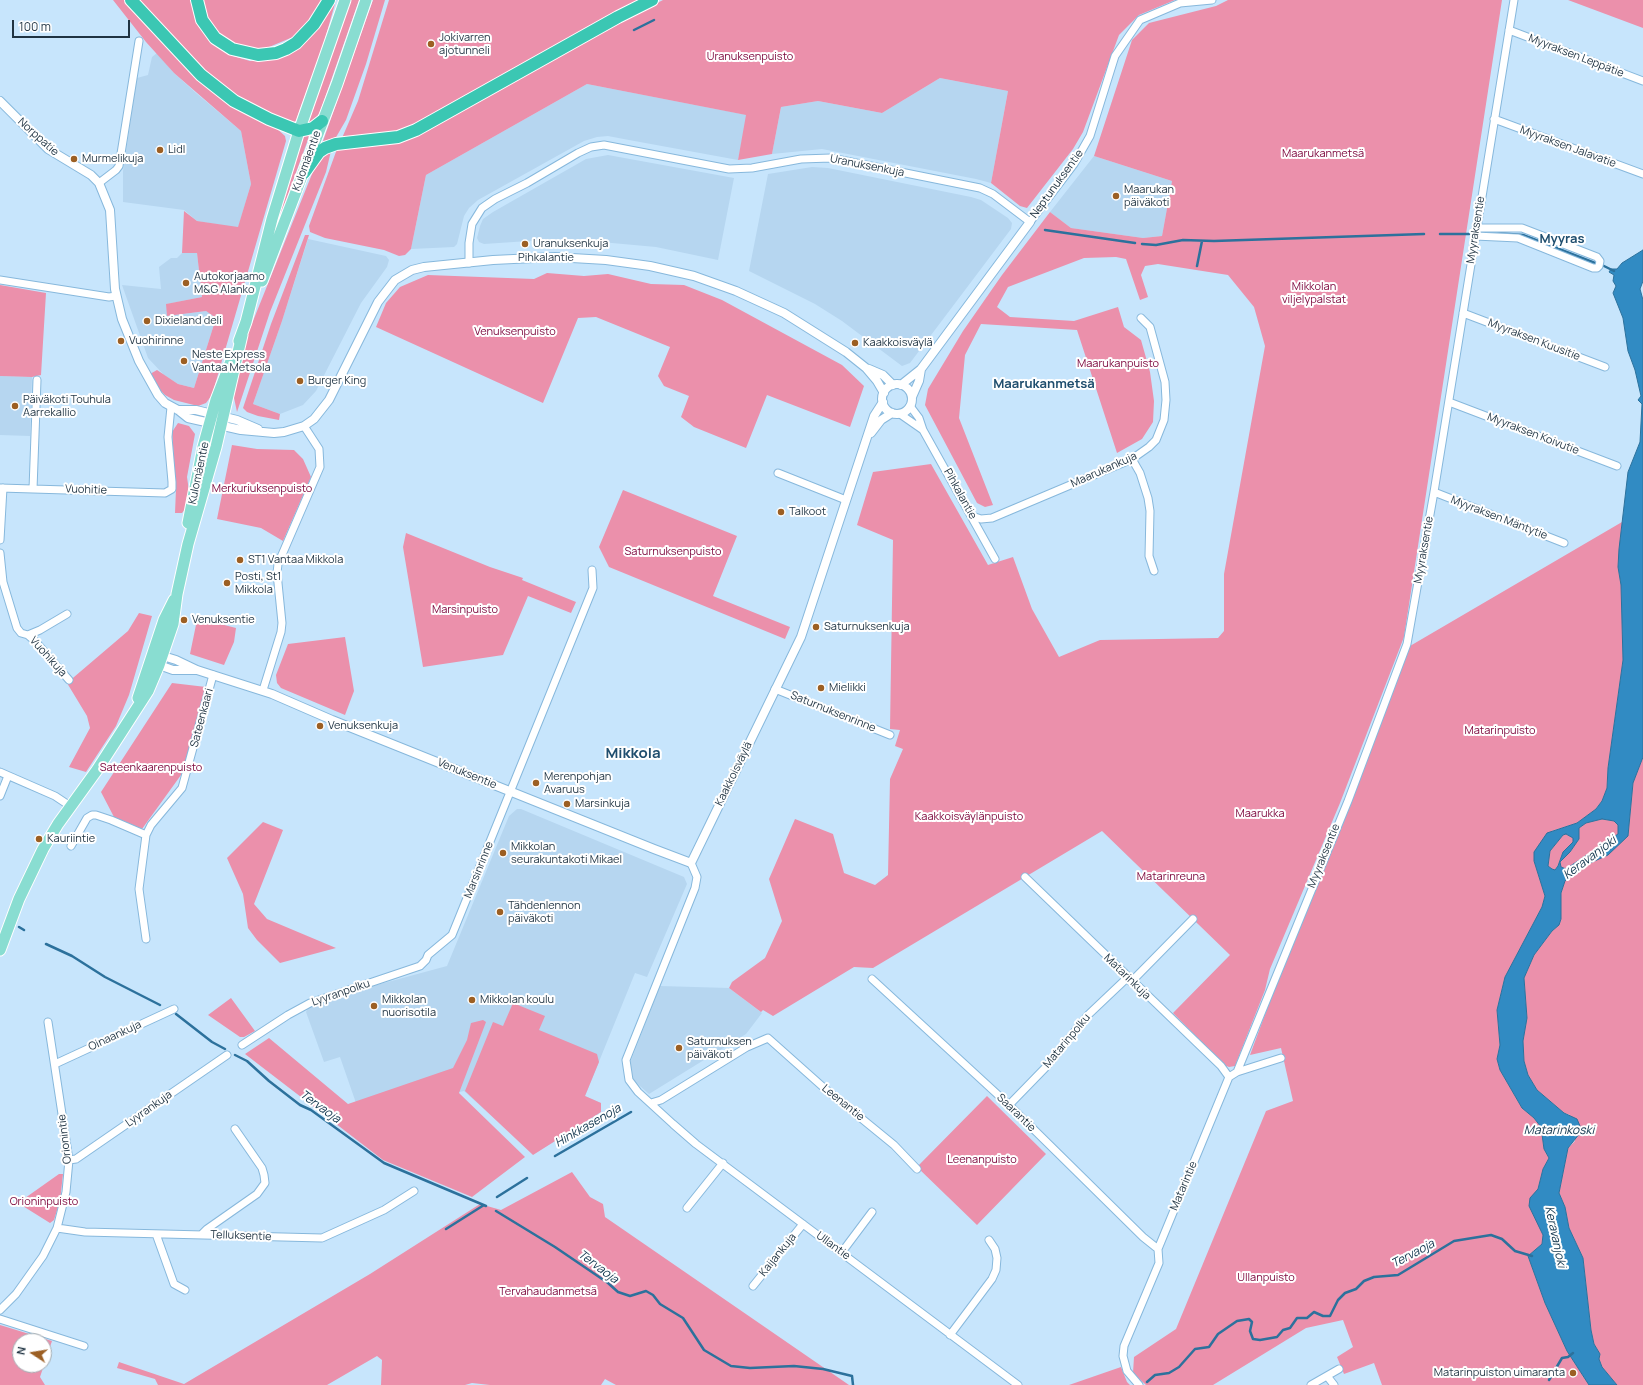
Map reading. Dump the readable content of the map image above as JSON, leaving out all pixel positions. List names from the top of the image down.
{
  "streets": {
    "main road": ["Kulomäentie"],
    "street": [
      "Myyraksen Leppätie",
      "Norppatie",
      "Myyraksen Jalavatie",
      "Uranuksenkuja",
      "Neptunuksentie",
      "Myyraksentie",
      "Pihkalantie",
      "Myyraksen Kuusitie",
      "Myyraksen Koivutie",
      "Maarukankuja",
      "Vuohitie",
      "Myyraksen Mäntytie",
      "Vuohikuja",
      "Saturnuksenrinne",
      "Sateenkaari",
      "Venuksentie",
      "Kaakkoisväylä",
      "Marsinrinne",
      "Matarinkuja",
      "Lyyranpolku",
      "Oinaankuja",
      "Matarinpolku",
      "Leenantie",
      "Lyyrankuja",
      "Saarantie",
      "Orionintie",
      "Matarintie",
      "Telluksentie",
      "Ullantie",
      "Kaijankuja"
    ]
  },
  "crossings": [
    ["Myyraksen Leppätie", "Myyraksentie"],
    ["Myyraksen Jalavatie", "Myyraksentie"],
    ["Kulomäentie", "Pihkalantie"],
    ["Kulomäentie", "Venuksentie"],
    ["Uranuksenkuja", "Neptunuksentie"],
    ["Uranuksenkuja", "Pihkalantie"],
    ["Neptunuksentie", "Pihkalantie"],
    ["Neptunuksentie", "Kaakkoisväylä"],
    ["Myyraksentie", "Myyraksen Kuusitie"],
    ["Myyraksentie", "Myyraksen Koivutie"],
    ["Myyraksentie", "Myyraksen Mäntytie"],
    ["Pihkalantie", "Maarukankuja"],
    ["Pihkalantie", "Kaakkoisväylä"],
    ["Saturnuksenrinne", "Kaakkoisväylä"],
    ["Sateenkaari", "Venuksentie"],
    ["Venuksentie", "Kaakkoisväylä"],
    ["Venuksentie", "Marsinrinne"],
    ["Marsinrinne", "Lyyranpolku"],
    ["Matarinkuja", "Matarinpolku"],
    ["Matarinkuja", "Matarintie"],
    ["Oinaankuja", "Orionintie"],
    ["Matarinpolku", "Saarantie"],
    ["Leenantie", "Ullantie"],
    ["Lyyrankuja", "Orionintie"],
    ["Saarantie", "Matarintie"],
    ["Orionintie", "Telluksentie"],
    ["Ullantie", "Kaijankuja"]
  ],
  "districts": ["Myyras", "Maarukanmetsä", "Mikkola"],
  "water": [
    "Keravanjoki",
    "Tervaoja",
    "Hinkkasenoja",
    "Matarinkoski"
  ],
  "parks": [
    "Uranuksenpuisto",
    "Maarukanmetsä",
    "Mikkolan viljelypalstat",
    "Venuksenpuisto",
    "Maarukanpuisto",
    "Merkuriuksenpuisto",
    "Saturnuksenpuisto",
    "Marsinpuisto",
    "Matarinpuisto",
    "Sateenkaarenpuisto",
    "Maarukka",
    "Kaakkoisväylänpuisto",
    "Matarinreuna",
    "Leenanpuisto",
    "Orioninpuisto",
    "Ullanpuisto",
    "Tervahaudanmetsä"
  ],
  "places": [
    "Jokivarren ajotunneli",
    "Lidl",
    "Murmelikuja",
    "Maarukan päiväkoti",
    "Uranuksenkuja",
    "Autokorjaamo M&G Alanko",
    "Dixieland deli",
    "Vuohirinne",
    "Kaakkoisväylä",
    "Neste Express Vantaa Metsola",
    "Burger King",
    "Päiväkoti Touhula Aarrekallio",
    "Talkoot",
    "ST1 Vantaa Mikkola",
    "Posti, St1 Mikkola",
    "Venuksentie",
    "Saturnuksenkuja",
    "Mielikki",
    "Venuksenkuja",
    "Merenpohjan Avaruus",
    "Marsinkuja",
    "Kauriintie",
    "Mikkolan seurakuntakoti Mikael",
    "Tähdenlennon päiväkoti",
    "Mikkolan koulu",
    "Mikkolan nuorisotila",
    "Saturnuksen päiväkoti",
    "Matarinpuiston uimaranta"
  ],
  "scale_bar": "100 m",
  "north": "left"
}
